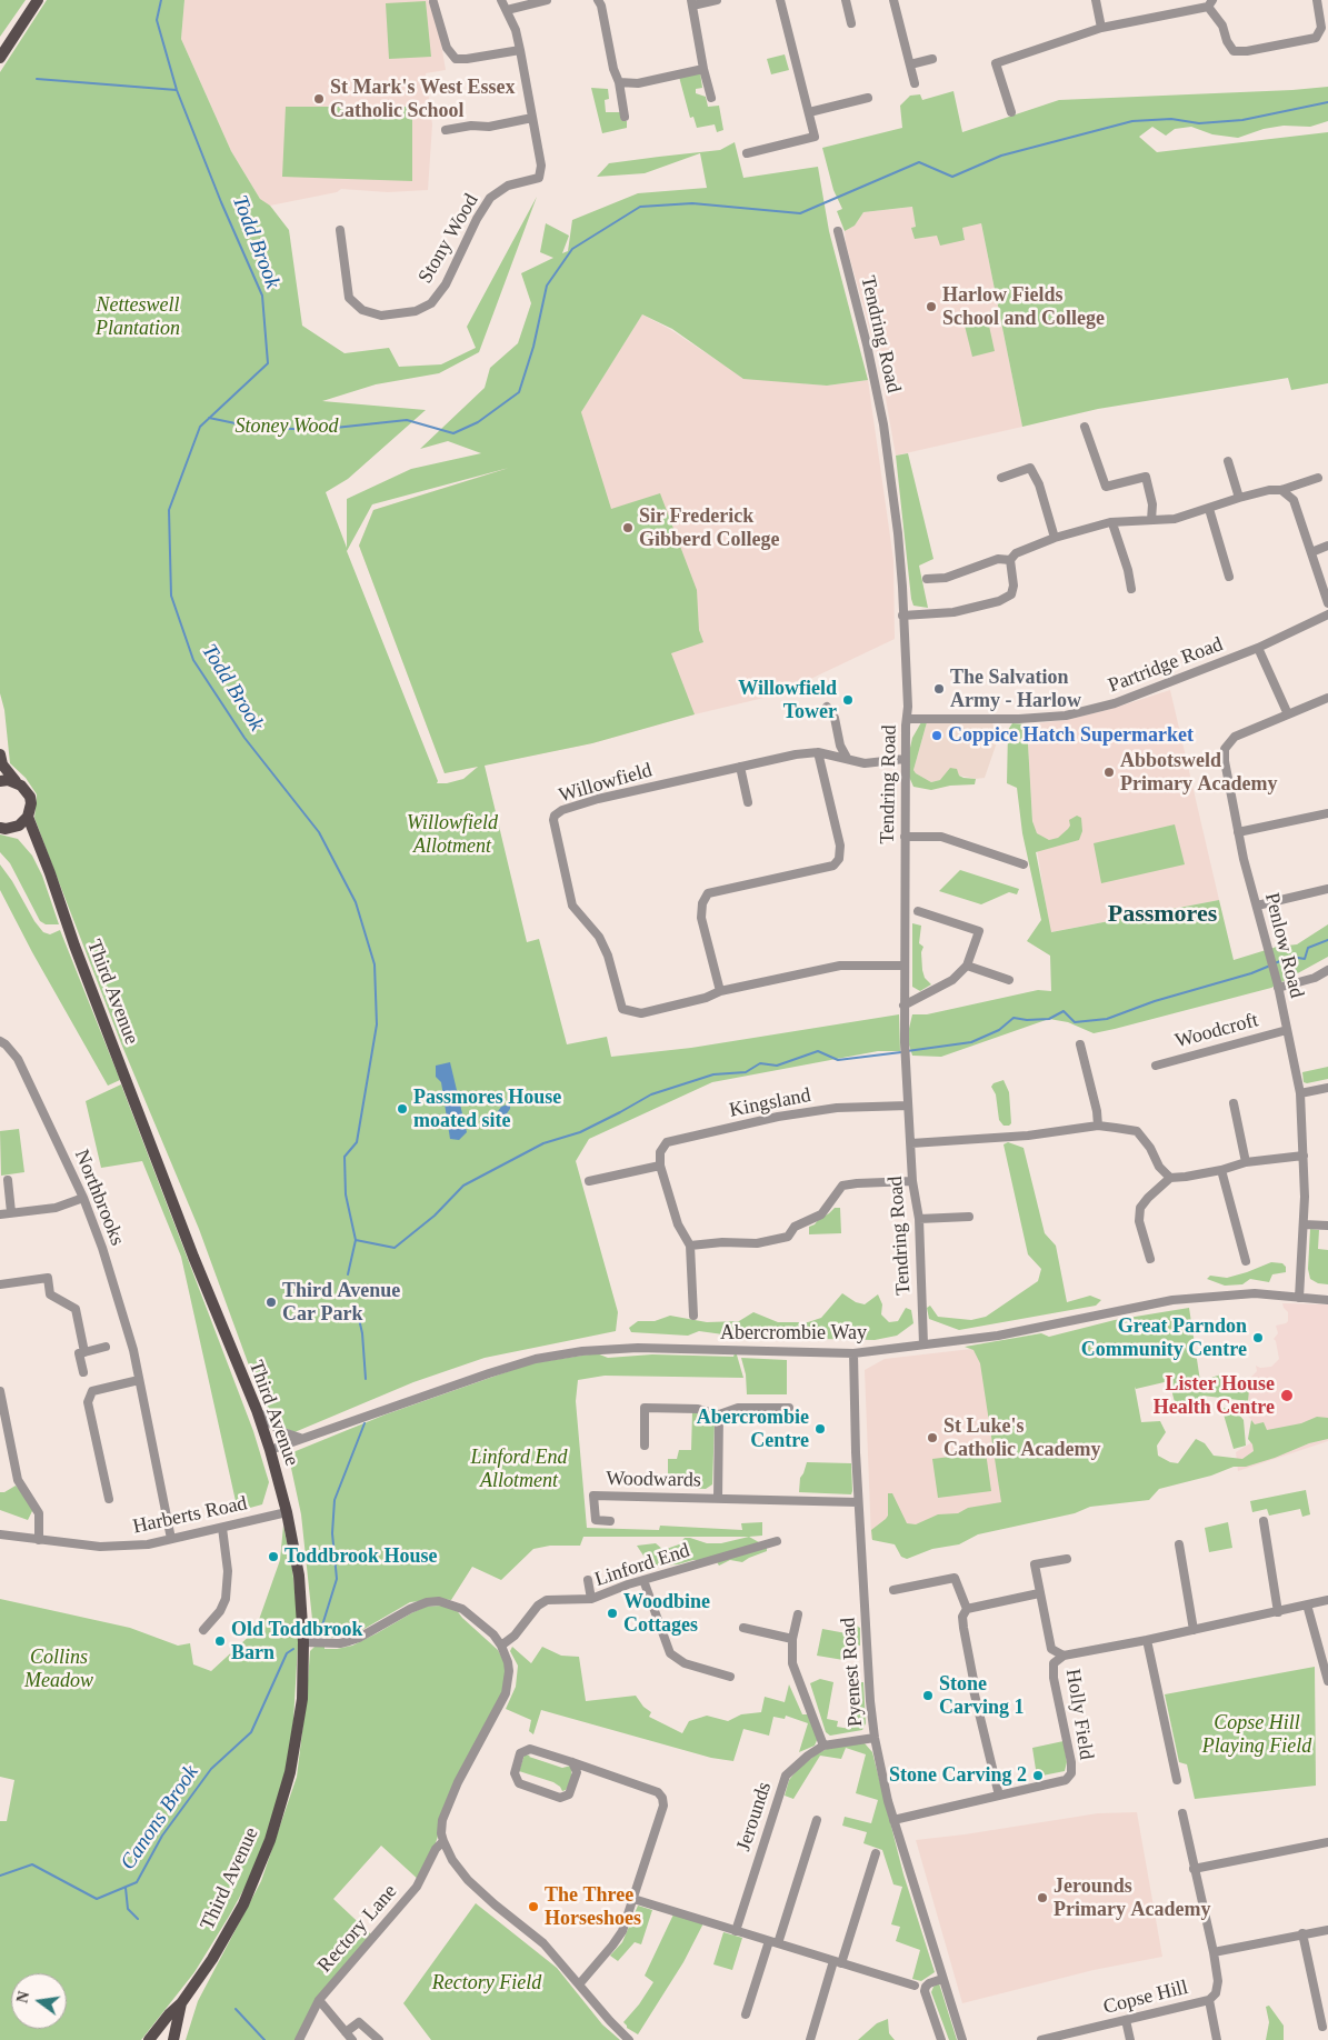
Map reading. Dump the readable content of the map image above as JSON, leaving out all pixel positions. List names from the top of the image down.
{
  "streets": {
    "main road": ["Third Avenue"],
    "street": [
      "Stony Wood",
      "Tendring Road",
      "Partridge Road",
      "Willowfield",
      "Penlow Road",
      "Woodcroft",
      "Kingsland",
      "Northbrooks",
      "Abercrombie Way",
      "Woodwards",
      "Harberts Road",
      "Linford End",
      "Pyenest Road",
      "Holly Field",
      "Jerounds",
      "Rectory Lane",
      "Copse Hill"
    ]
  },
  "crossings": [
    ["Tendring Road", "Partridge Road"],
    ["Tendring Road", "Willowfield"],
    ["Tendring Road", "Kingsland"],
    ["Tendring Road", "Abercrombie Way"],
    ["Penlow Road", "Woodcroft"],
    ["Penlow Road", "Abercrombie Way"],
    ["Third Avenue", "Abercrombie Way"],
    ["Third Avenue", "Harberts Road"],
    ["Northbrooks", "Harberts Road"],
    ["Abercrombie Way", "Pyenest Road"],
    ["Woodwards", "Pyenest Road"],
    ["Pyenest Road", "Holly Field"],
    ["Pyenest Road", "Jerounds"]
  ],
  "districts": ["Passmores"],
  "water": ["Todd Brook", "Canons Brook"],
  "parks": [
    "Netteswell Plantation",
    "Stoney Wood",
    "Willowfield Allotment",
    "Linford End Allotment",
    "Collins Meadow",
    "Copse Hill Playing Field",
    "Rectory Field"
  ],
  "places": [
    "St Mark's West Essex Catholic School",
    "Harlow Fields School and College",
    "Sir Frederick Gibberd College",
    "The Salvation Army - Harlow",
    "Willowfield Tower",
    "Coppice Hatch Supermarket",
    "Abbotsweld Primary Academy",
    "Passmores House moated site",
    "Third Avenue Car Park",
    "Great Parndon Community Centre",
    "Lister House Health Centre",
    "Abercrombie Centre",
    "St Luke's Catholic Academy",
    "Toddbrook House",
    "Woodbine Cottages",
    "Old Toddbrook Barn",
    "Stone Carving 1",
    "Stone Carving 2",
    "Jerounds Primary Academy",
    "The Three Horseshoes"
  ],
  "north": "left"
}
